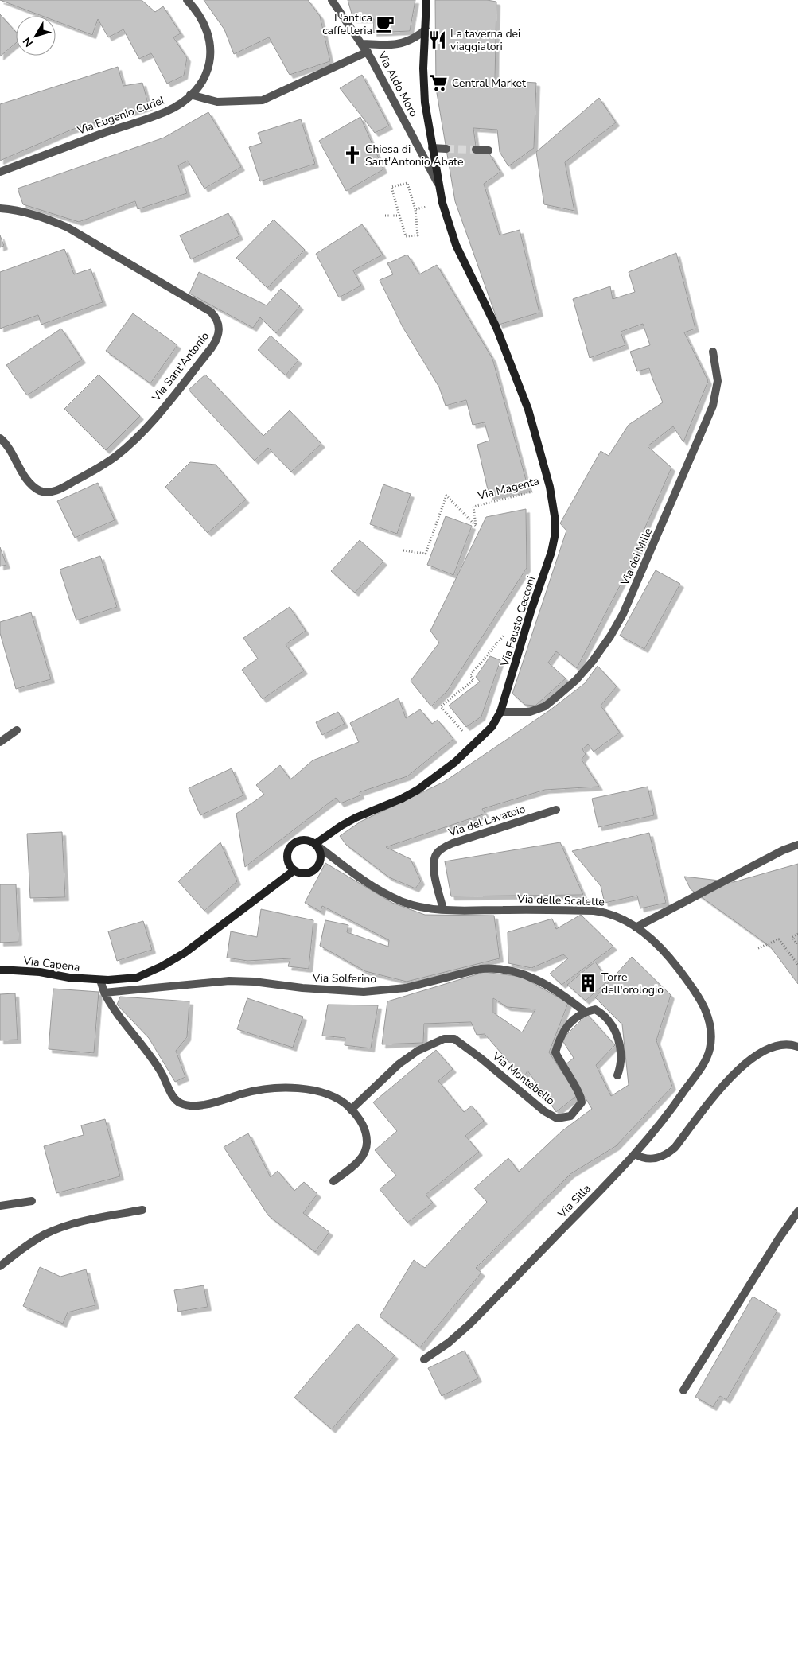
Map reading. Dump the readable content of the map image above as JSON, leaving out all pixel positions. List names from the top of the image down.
{
  "streets": {
    "main road": ["Via Fausto Cecconi", "Via Capena"],
    "street": [
      "Via Aldo Moro",
      "Via Eugenio Curiel",
      "Via Sant'Antonio",
      "Via dei Mille",
      "Via del Lavatoio",
      "Via delle Scalette",
      "Via Solferino",
      "Via Montebello",
      "Via Silla"
    ],
    "path": ["Via Magenta"]
  },
  "crossings": [
    ["Via Aldo Moro", "Via Fausto Cecconi"],
    ["Via Magenta", "Via Fausto Cecconi"],
    ["Via dei Mille", "Via Fausto Cecconi"],
    ["Via Fausto Cecconi", "Via delle Scalette"],
    ["Via Fausto Cecconi", "Via Capena"],
    ["Via del Lavatoio", "Via delle Scalette"],
    ["Via delle Scalette", "Via Capena"],
    ["Via delle Scalette", "Via Silla"],
    ["Via Solferino", "Via Montebello"]
  ],
  "places": {
    "cafe": ["L'antica caffetteria"],
    "restaurant": ["La taverna dei viaggiatori"],
    "supermarket": ["Central Market"],
    "church": ["Chiesa di Sant'Antonio Abate"],
    "building": ["Torre dell'orologio"]
  },
  "north": "bottom left"
}
